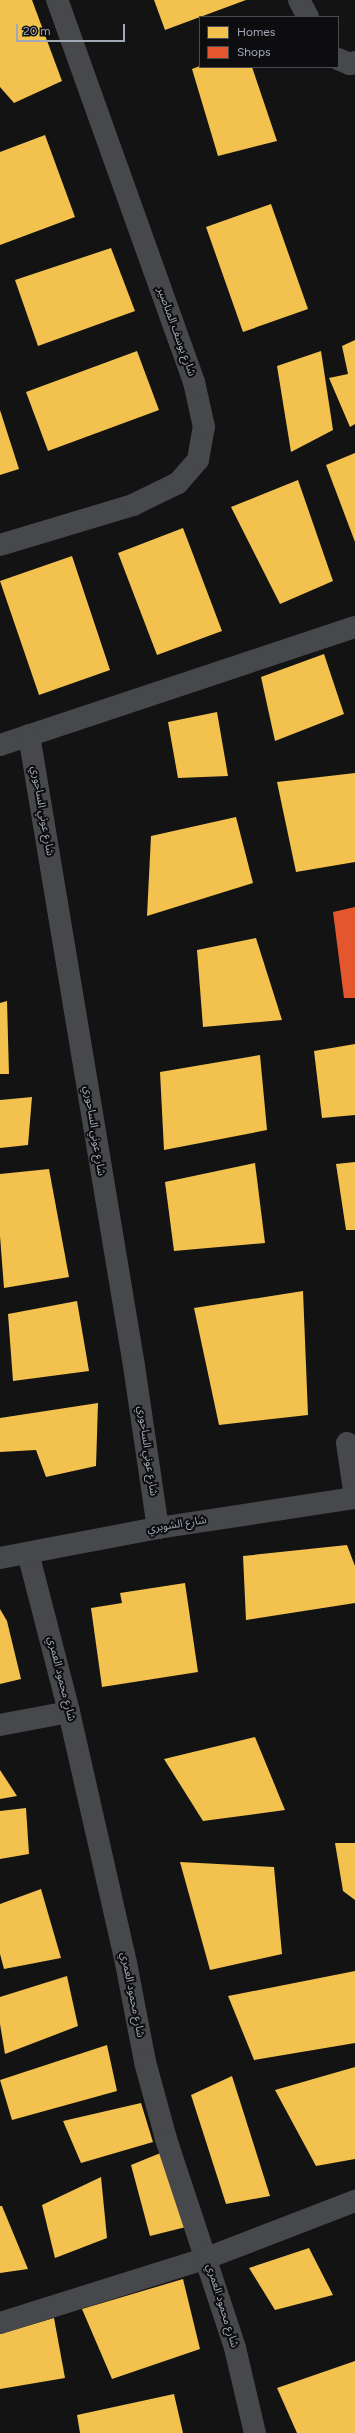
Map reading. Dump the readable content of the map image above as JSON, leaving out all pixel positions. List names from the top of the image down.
{
  "streets": {
    "street": [
      "شارع يوسف المناصير",
      "شارع عوني الساحوري",
      "شارع الشوبري",
      "شارع محمود العمري"
    ]
  },
  "crossings": [
    ["شارع عوني الساحوري", "شارع الشوبري"],
    ["شارع الشوبري", "شارع محمود العمري"]
  ],
  "legend": ["Homes", "Shops"],
  "scale_bar": "20 m"
}
